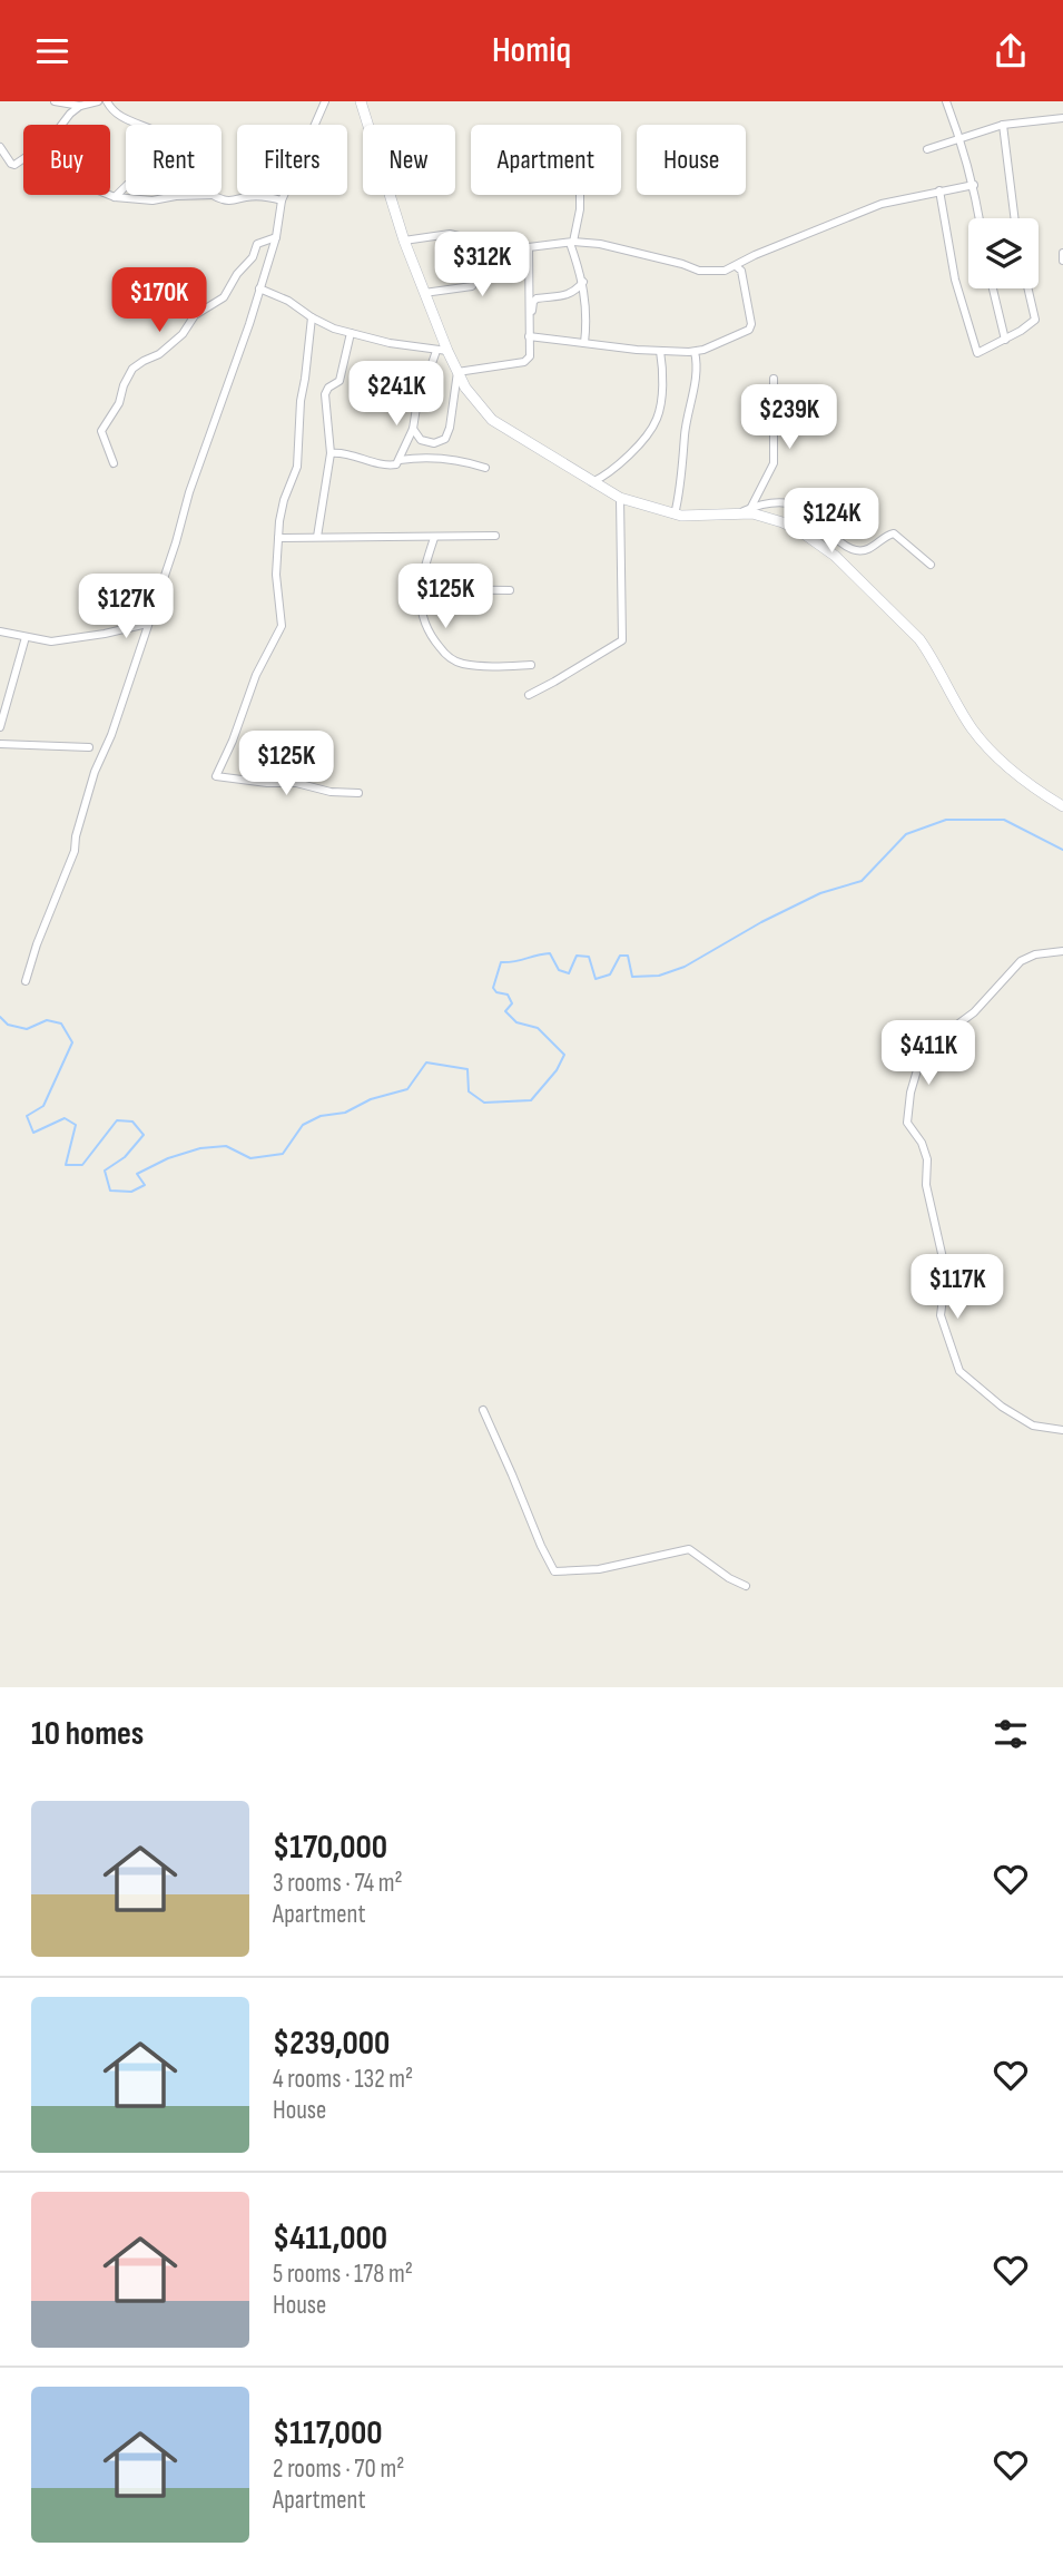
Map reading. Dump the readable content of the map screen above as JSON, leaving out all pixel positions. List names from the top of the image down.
{
  "page": {
    "header": "Homiq",
    "chip": [
      "Buy",
      "Rent",
      "Filters",
      "New",
      "Apartment",
      "House"
    ],
    "price": [
      "$312K",
      "$170K",
      "$241K",
      "$239K",
      "$124K",
      "$125K",
      "$127K",
      "$125K",
      "$411K",
      "$117K"
    ],
    "heading": "10 homes",
    "list": [
      {
        "name": "$170,000",
        "note": "3 rooms · 74 m² · Apartment"
      },
      {
        "name": "$239,000",
        "note": "4 rooms · 132 m² · House"
      },
      {
        "name": "$411,000",
        "note": "5 rooms · 178 m² · House"
      },
      {
        "name": "$117,000",
        "note": "2 rooms · 70 m² · Apartment"
      }
    ]
  }
}
